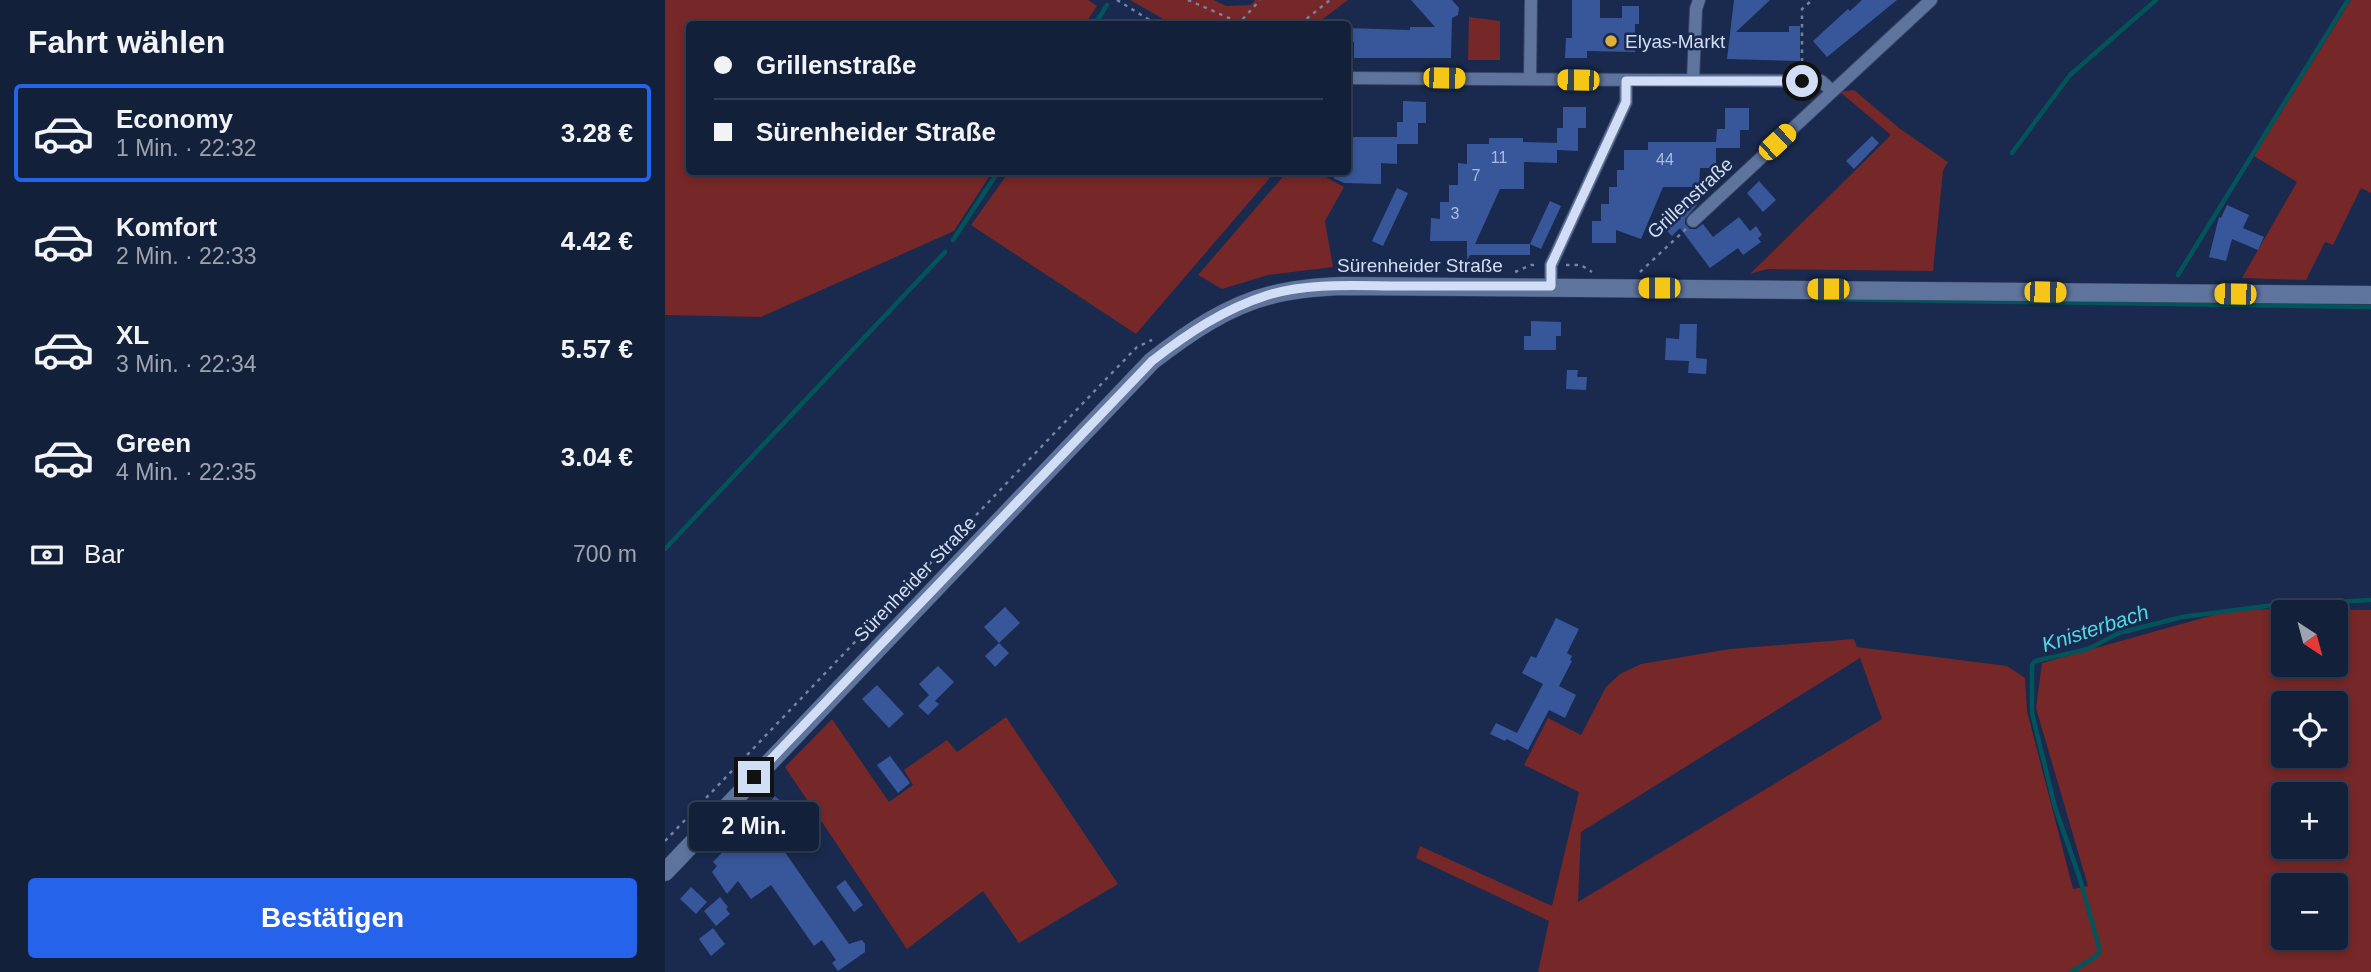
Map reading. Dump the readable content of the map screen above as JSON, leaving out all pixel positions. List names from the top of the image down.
{
  "streets": {
    "main road": ["Sürenheider Straße"],
    "street": ["Grillenstraße"]
  },
  "water": ["Knisterbach"],
  "places": ["Elyas-Markt"],
  "house_numbers": [
    "11",
    "44",
    "7",
    "3"
  ],
  "north": "bottom right",
  "page": {
    "heading": "Fahrt wählen",
    "banner": ["Grillenstraße", "Sürenheider Straße"],
    "list": [
      {
        "name": "Economy",
        "note": "1 Min. · 22:32",
        "value": "3.28 €"
      },
      {
        "name": "Komfort",
        "note": "2 Min. · 22:33",
        "value": "4.42 €"
      },
      {
        "name": "XL",
        "note": "3 Min. · 22:34",
        "value": "5.57 €"
      },
      {
        "name": "Green",
        "note": "4 Min. · 22:35",
        "value": "3.04 €"
      }
    ],
    "pay": ["Bar", "700 m"],
    "map_buttons": ["+", "−"],
    "bubble": "2 Min.",
    "buttons": "Bestätigen"
  }
}
